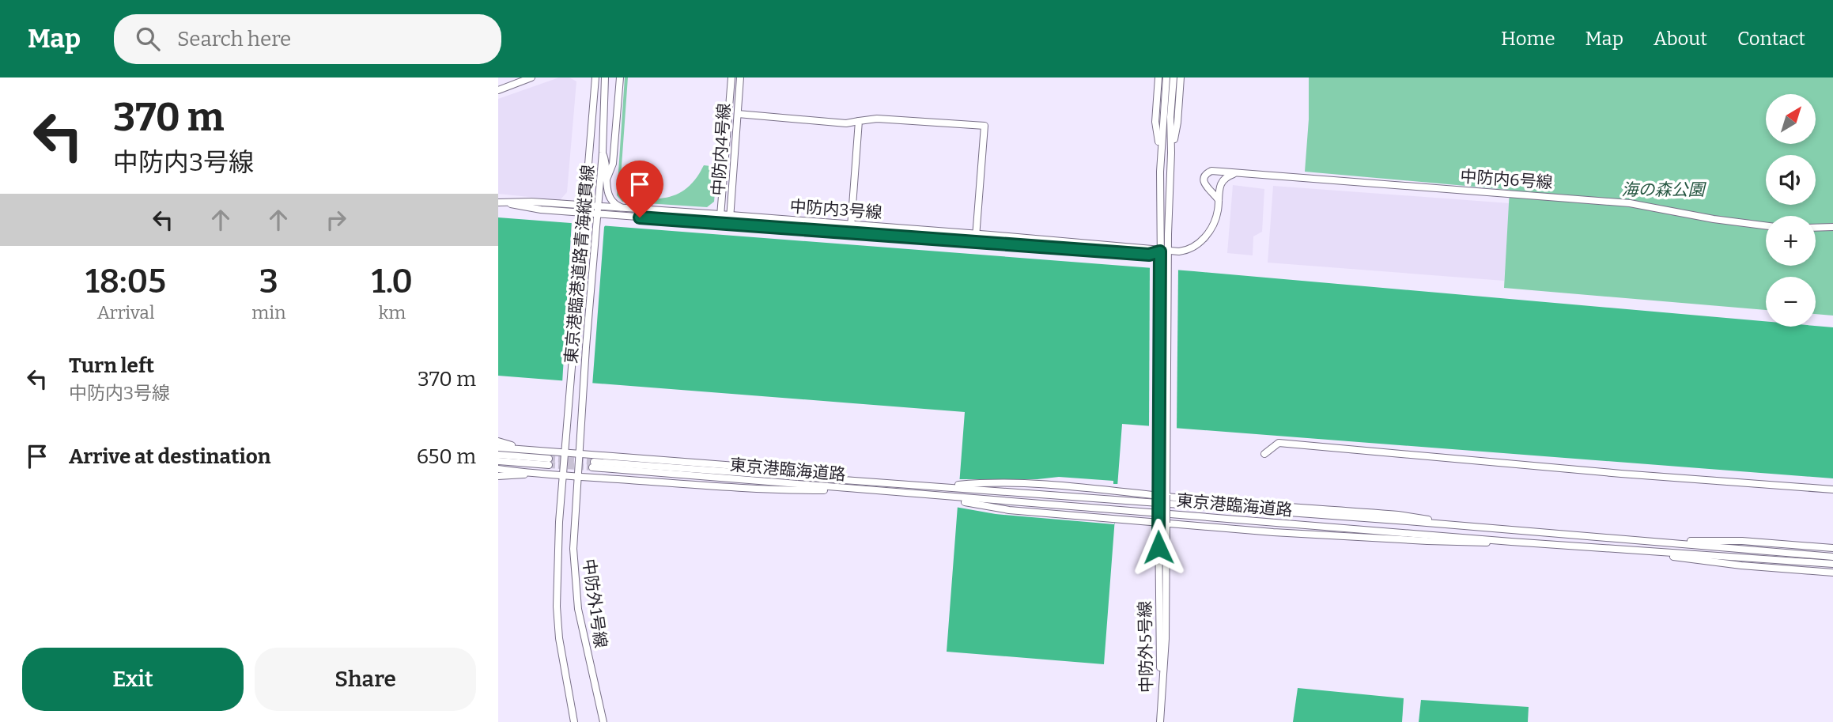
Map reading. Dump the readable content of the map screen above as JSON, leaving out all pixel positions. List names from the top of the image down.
{
  "streets": {
    "street": [
      "中防内4号線",
      "中防内6号線",
      "中防内3号線",
      "東京港臨港道路青海縦貫線",
      "東京港臨海道路",
      "中防外1号線",
      "中防外5号線"
    ]
  },
  "crossings": [
    ["中防内4号線", "中防内3号線"],
    ["中防内3号線", "東京港臨港道路青海縦貫線"],
    ["中防内3号線", "中防外5号線"],
    ["東京港臨港道路青海縦貫線", "中防外1号線"]
  ],
  "parks": ["海の森公園"],
  "north": "top right",
  "page": {
    "header": "Map",
    "search": "Search here",
    "nav": [
      "Home",
      "Map",
      "About",
      "Contact"
    ],
    "turn": ["370 m", "中防内3号線"],
    "map_buttons": ["+", "−"],
    "eta": [
      "18:05",
      "Arrival",
      "3",
      "min",
      "1.0",
      "km"
    ],
    "list": [
      {
        "name": "Turn left",
        "note": "中防内3号線",
        "value": "370 m"
      },
      {
        "name": "Arrive at destination",
        "value": "650 m"
      }
    ],
    "buttons": ["Exit", "Share"]
  }
}
